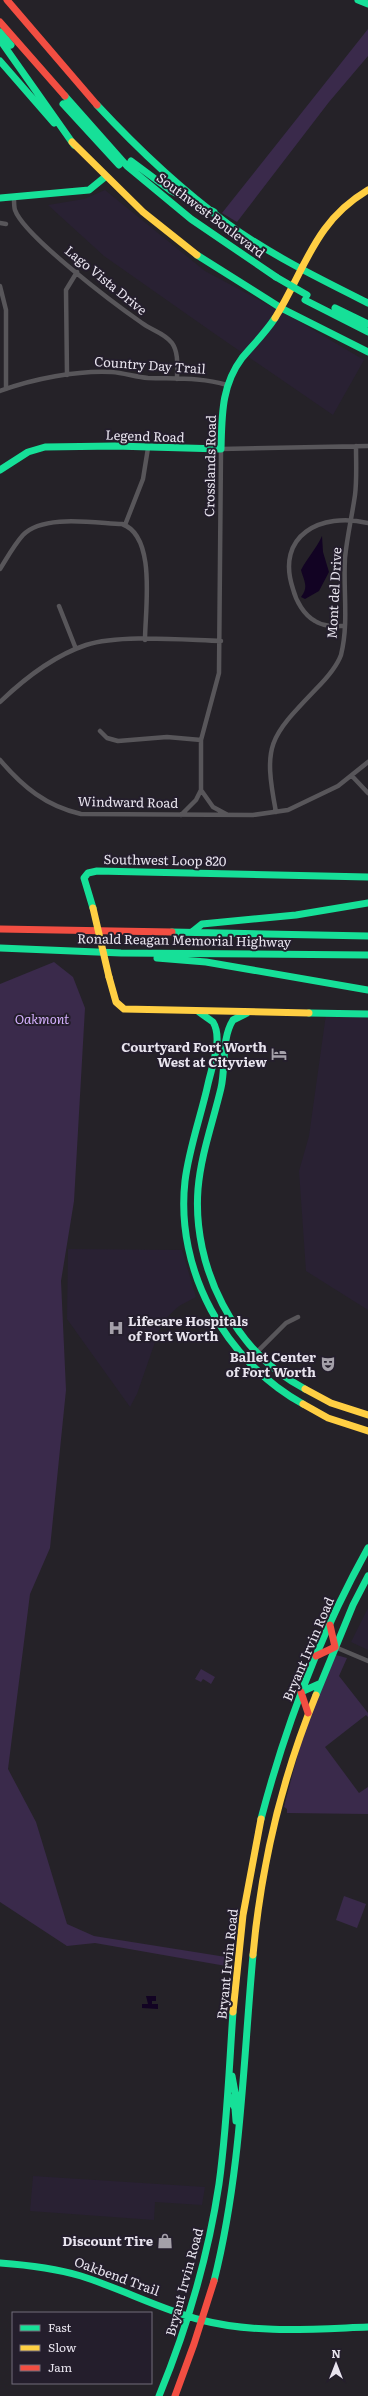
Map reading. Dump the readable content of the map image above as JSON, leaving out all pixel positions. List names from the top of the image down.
{
  "streets": {
    "main road": [
      "Southwest Boulevard",
      "Legend Road",
      "Crosslands Road",
      "Southwest Loop 820",
      "Ronald Reagan Memorial Highway",
      "Bryant Irvin Road",
      "Oakbend Trail"
    ],
    "street": [
      "Lago Vista Drive",
      "Country Day Trail",
      "Mont del Drive",
      "Windward Road"
    ]
  },
  "crossings": [
    ["Southwest Boulevard", "Crosslands Road"],
    ["Lago Vista Drive", "Country Day Trail"],
    ["Country Day Trail", "Crosslands Road"],
    ["Legend Road", "Crosslands Road"],
    ["Legend Road", "Mont del Drive"],
    ["Mont del Drive", "Windward Road"],
    ["Bryant Irvin Road", "Oakbend Trail"]
  ],
  "parks": ["Oakmont"],
  "places": {
    "hotel": ["Courtyard Fort Worth West at Cityview"],
    "hospital": ["Lifecare Hospitals of Fort Worth"],
    "theatre": ["Ballet Center of Fort Worth"],
    "shop": ["Discount Tire"]
  },
  "legend": ["Fast", "Slow", "Jam"],
  "north": "top"
}
